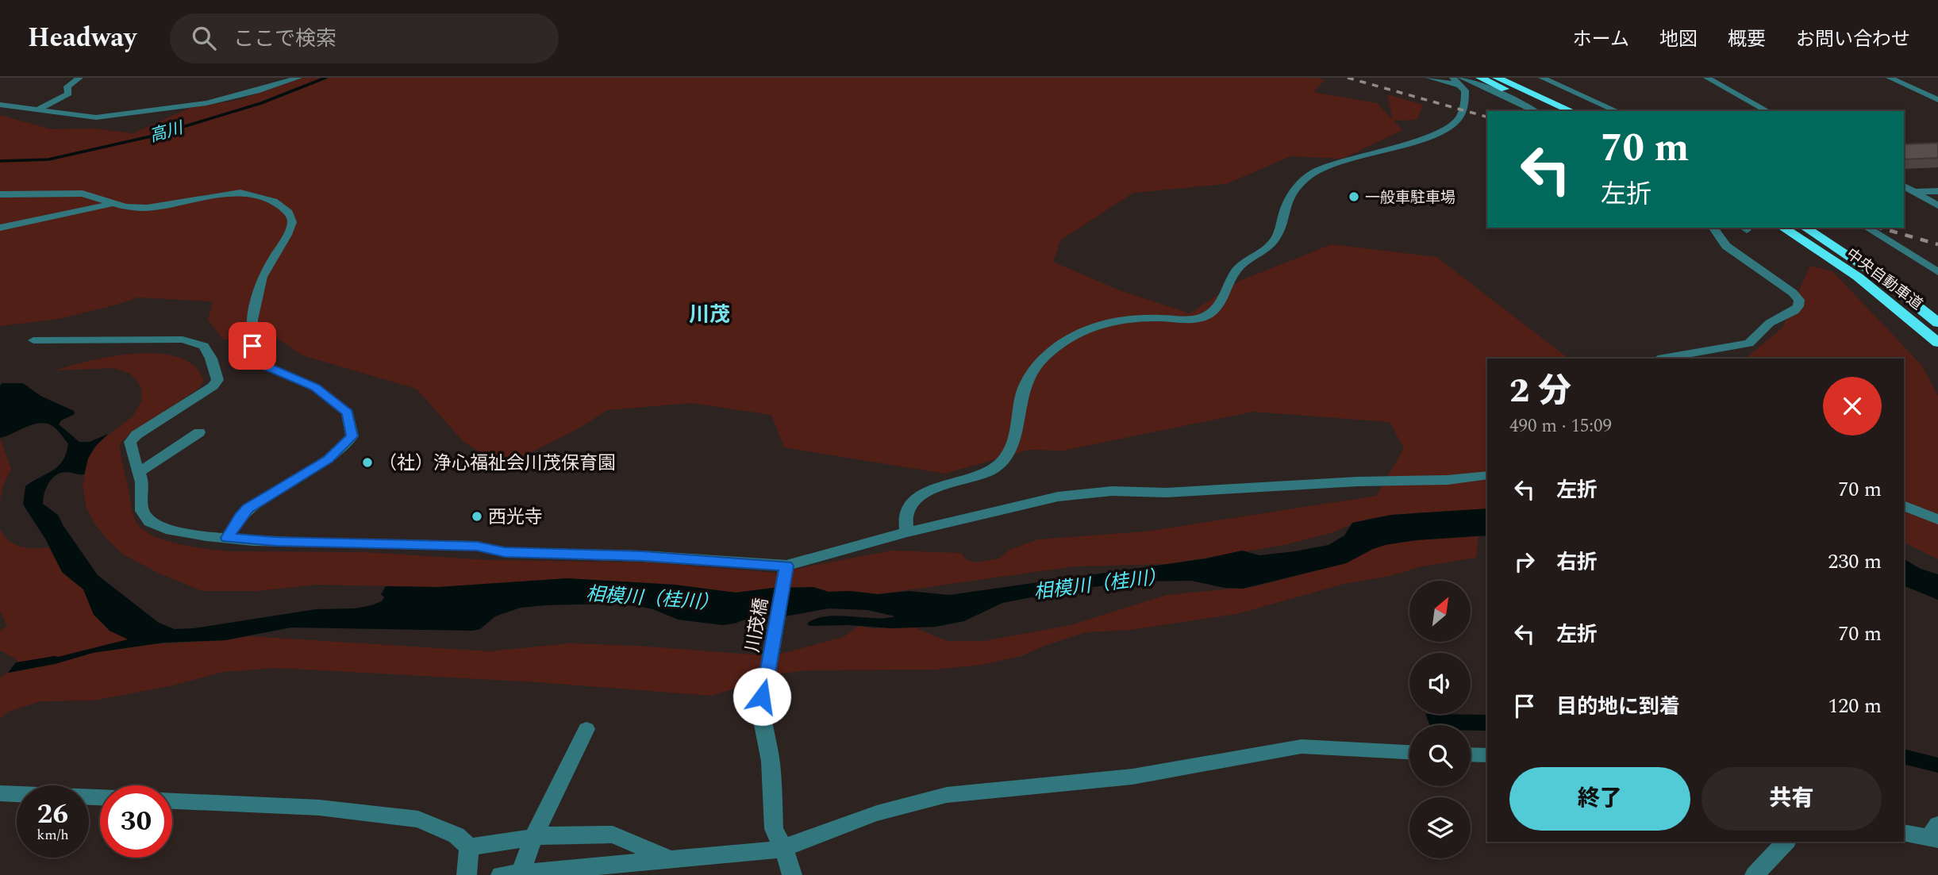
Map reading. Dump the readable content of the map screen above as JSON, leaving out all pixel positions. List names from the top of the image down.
{
  "streets": {
    "highway": ["中央自動車道"],
    "street": ["川茂橋"]
  },
  "districts": ["川茂"],
  "water": ["高川", "相模川（桂川）"],
  "places": ["一般車駐車場", "（社）浄心福祉会川茂保育園", "西光寺"],
  "north": "top right",
  "page": {
    "header": "Headway",
    "search": "ここで検索",
    "nav": [
      "ホーム",
      "地図",
      "概要",
      "お問い合わせ"
    ],
    "turn": ["70 m", "左折"],
    "heading": ["2 分", "490 m · 15:09"],
    "list": [
      {
        "name": "左折",
        "value": "70 m"
      },
      {
        "name": "右折",
        "value": "230 m"
      },
      {
        "name": "左折",
        "value": "70 m"
      },
      {
        "name": "目的地に到着",
        "value": "120 m"
      }
    ],
    "buttons": ["終了", "共有"],
    "speed": "26 km/h",
    "limit": "30"
  }
}
